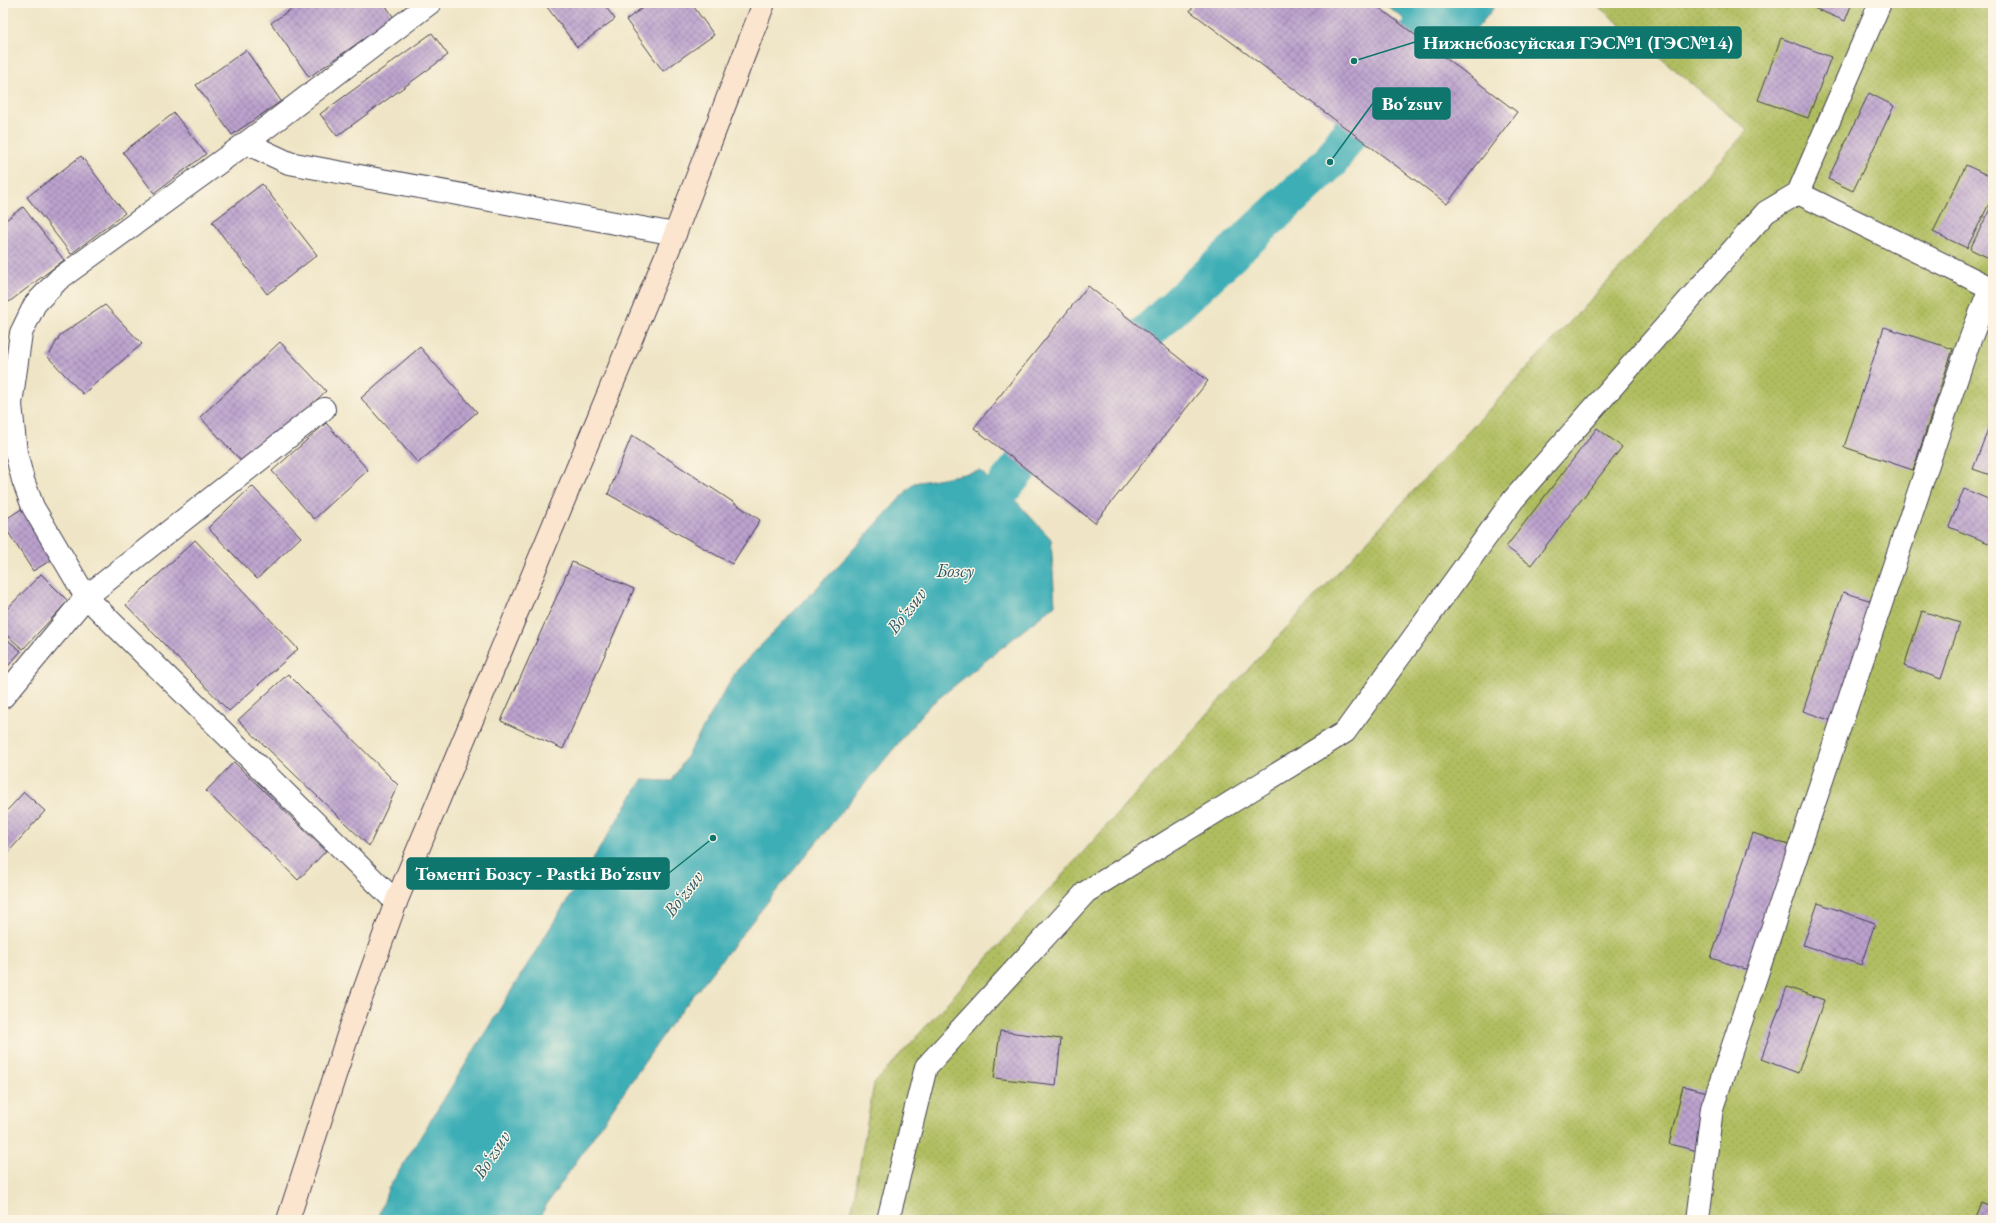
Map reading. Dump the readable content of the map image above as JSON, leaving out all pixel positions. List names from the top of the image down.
{
  "water": ["Бозсу", "Boʻzsuv"],
  "places": ["Нижнебозсуйская ГЭС№1 (ГЭС№14)", "Boʻzsuv", "Төменгі Бозсу - Pastki Boʻzsuv"]
}
